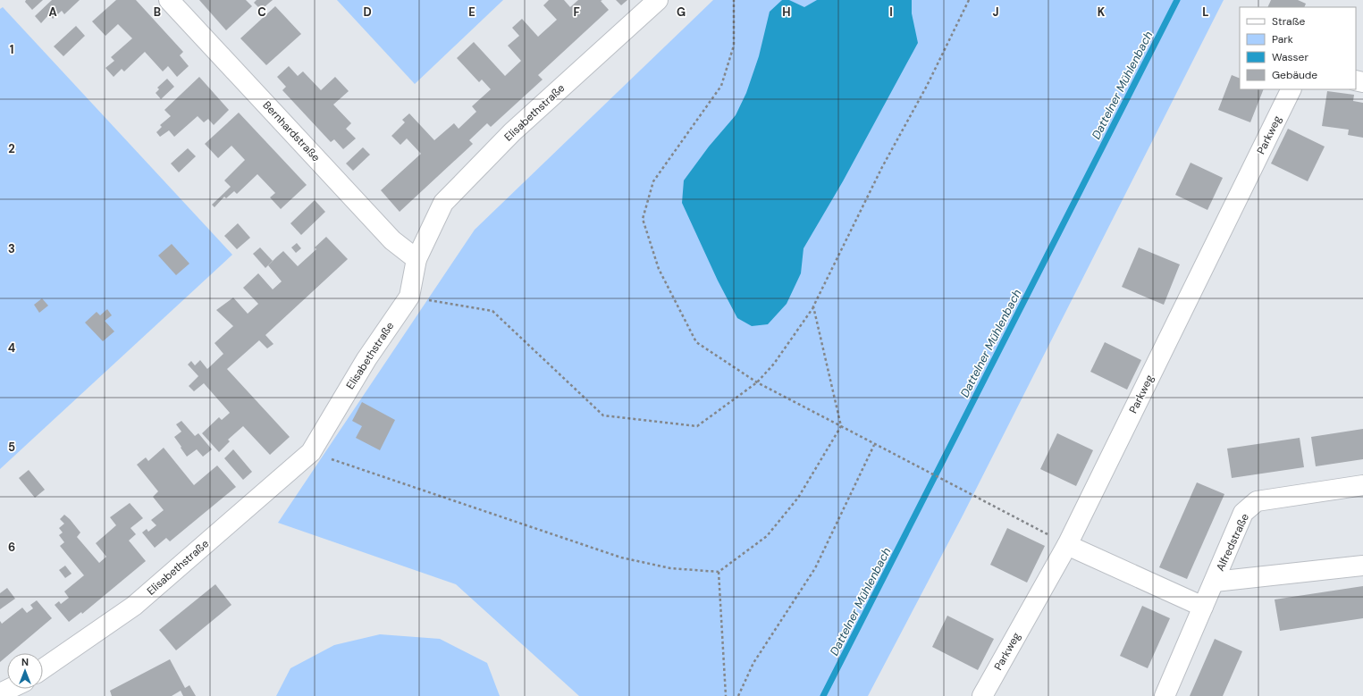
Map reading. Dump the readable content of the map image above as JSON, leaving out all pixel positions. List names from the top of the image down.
{
  "streets": {
    "street": [
      "Elisabethstraße",
      "Bernhardstraße",
      "Parkweg",
      "Alfredstraße"
    ]
  },
  "crossings": [
    ["Elisabethstraße", "Bernhardstraße"]
  ],
  "water": ["Dattelner Mühlenbach"],
  "legend": [
    "Straße",
    "Park",
    "Wasser",
    "Gebäude"
  ],
  "north": "top",
  "grid": {
    "columns": [
      "A",
      "B",
      "C",
      "D",
      "E",
      "F",
      "G",
      "H",
      "I",
      "J",
      "K",
      "L"
    ],
    "rows": [
      "1",
      "2",
      "3",
      "4",
      "5",
      "6"
    ]
  }
}
